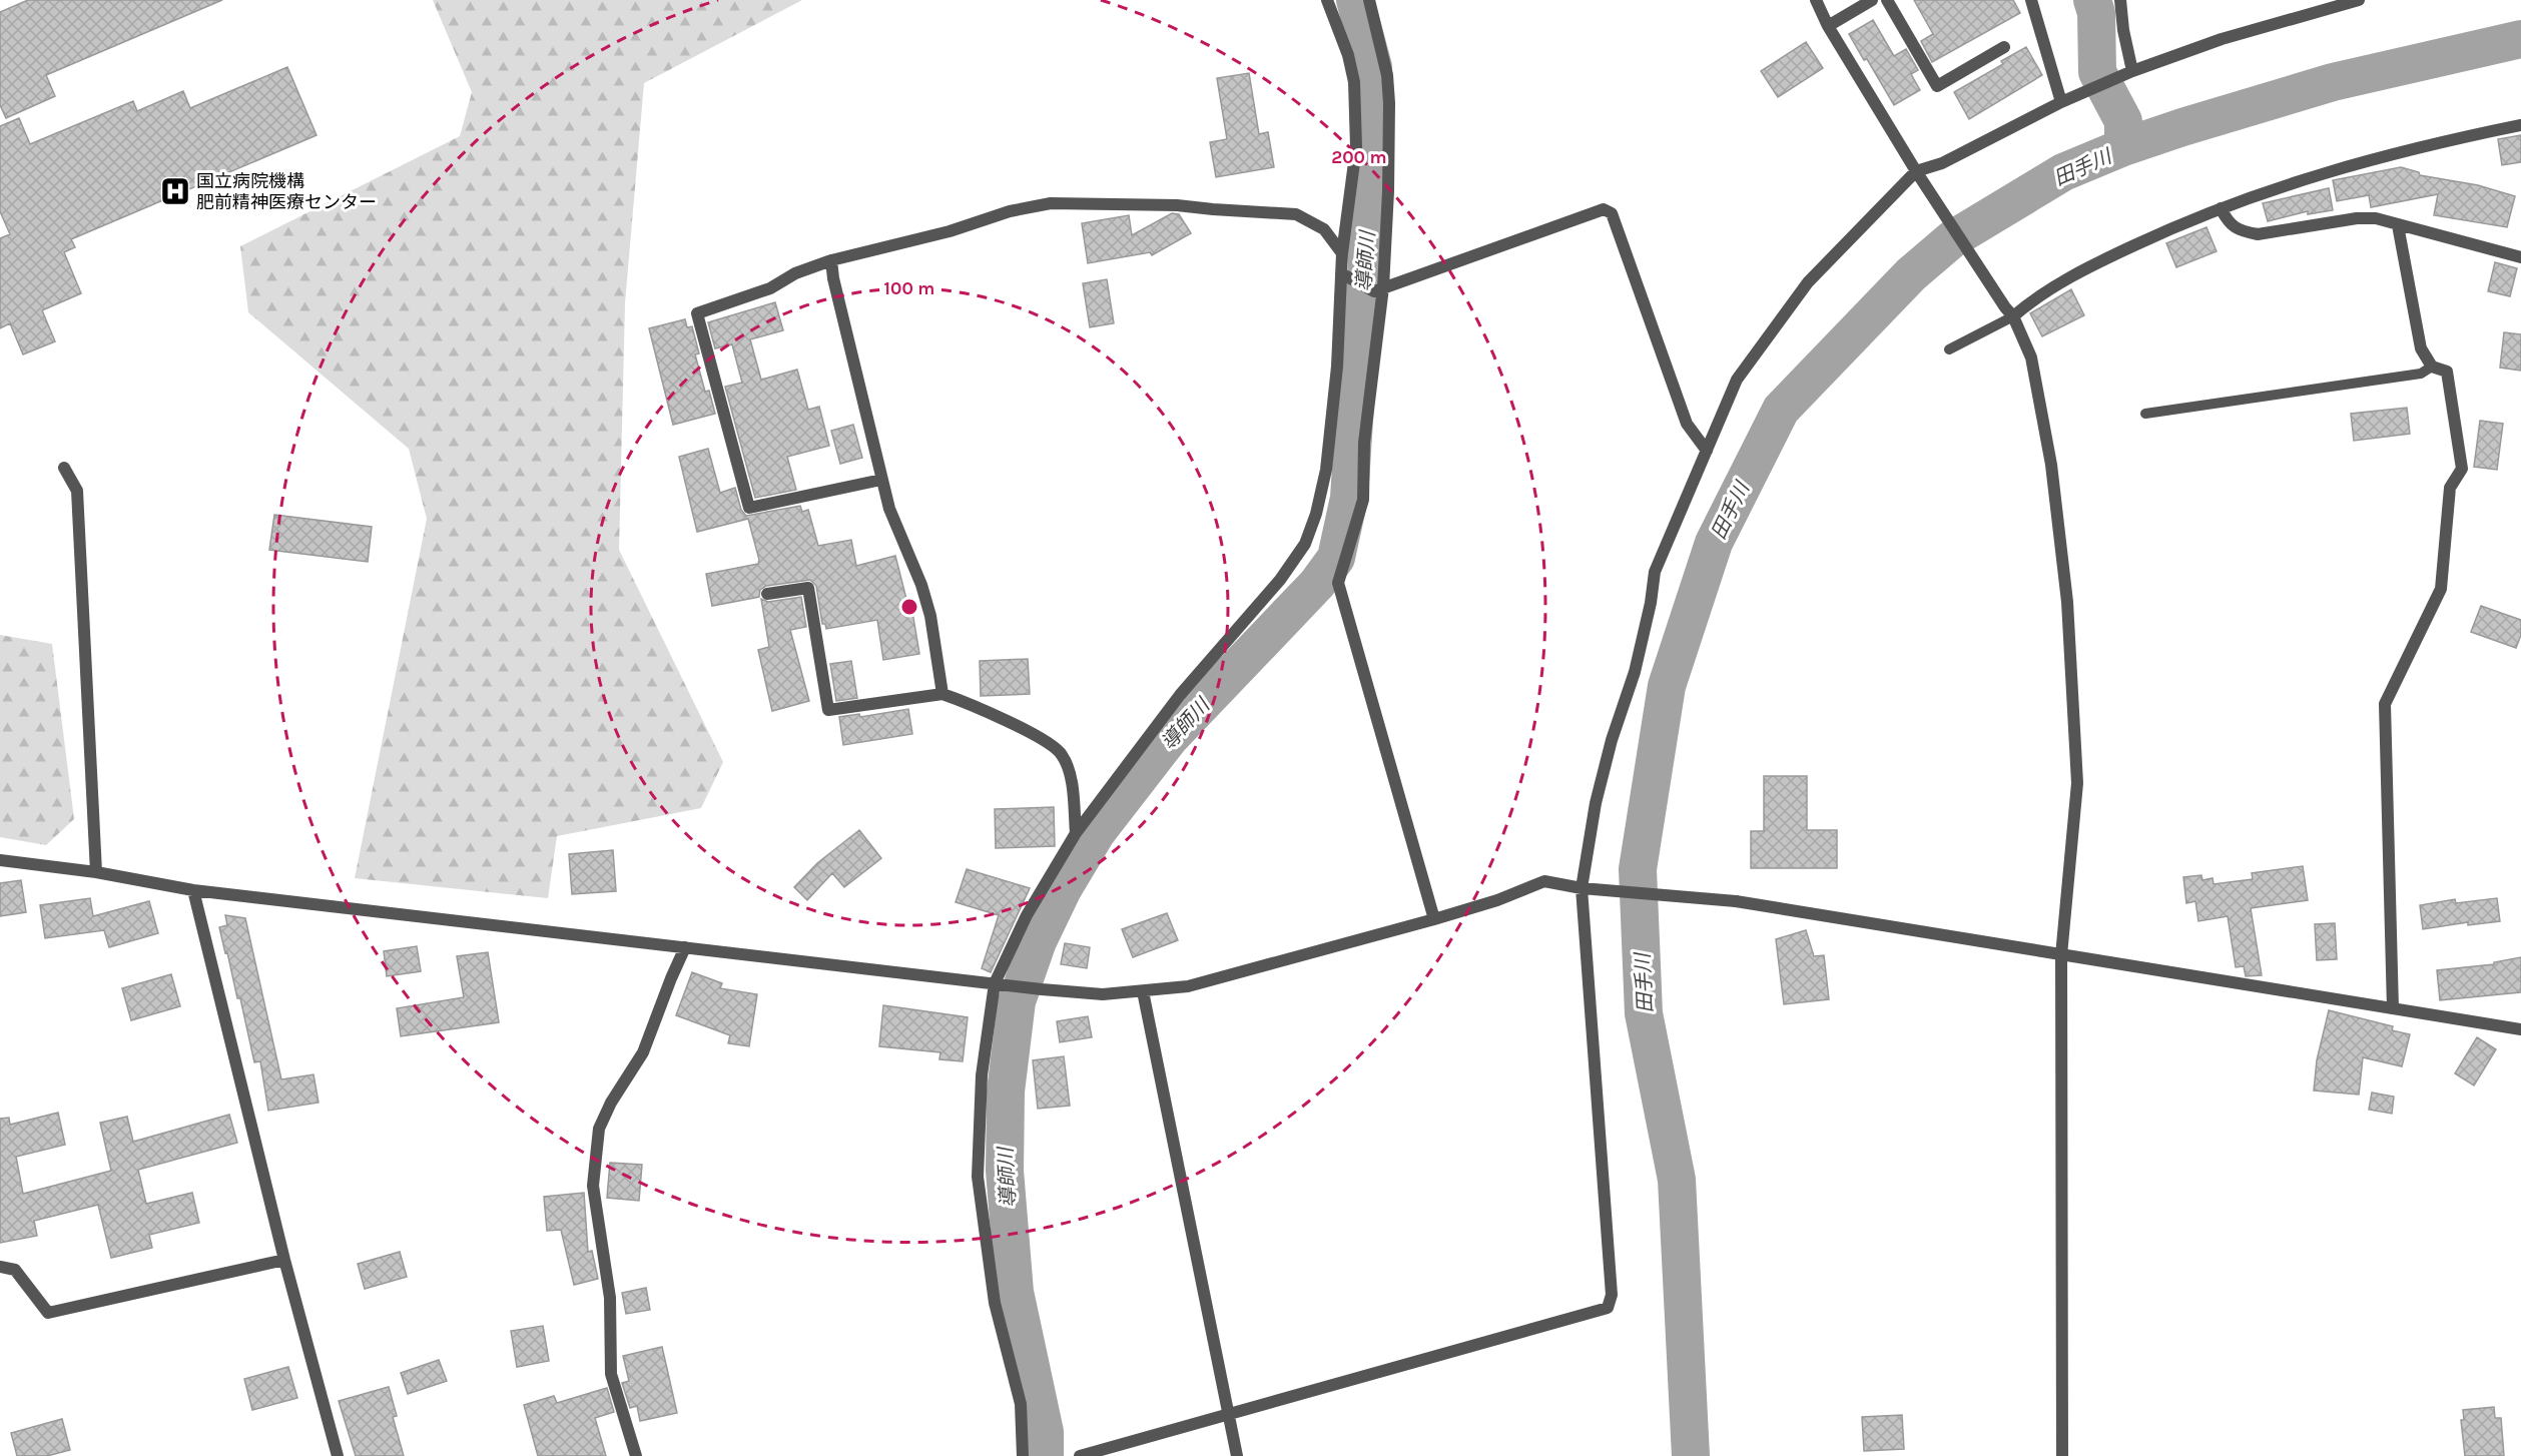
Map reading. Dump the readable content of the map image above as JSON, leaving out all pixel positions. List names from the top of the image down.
{
  "water": ["田手川", "導師川"],
  "places": {
    "hospital": ["国立病院機構 肥前精神医療センター"]
  },
  "rings": ["200 m", "100 m"]
}
